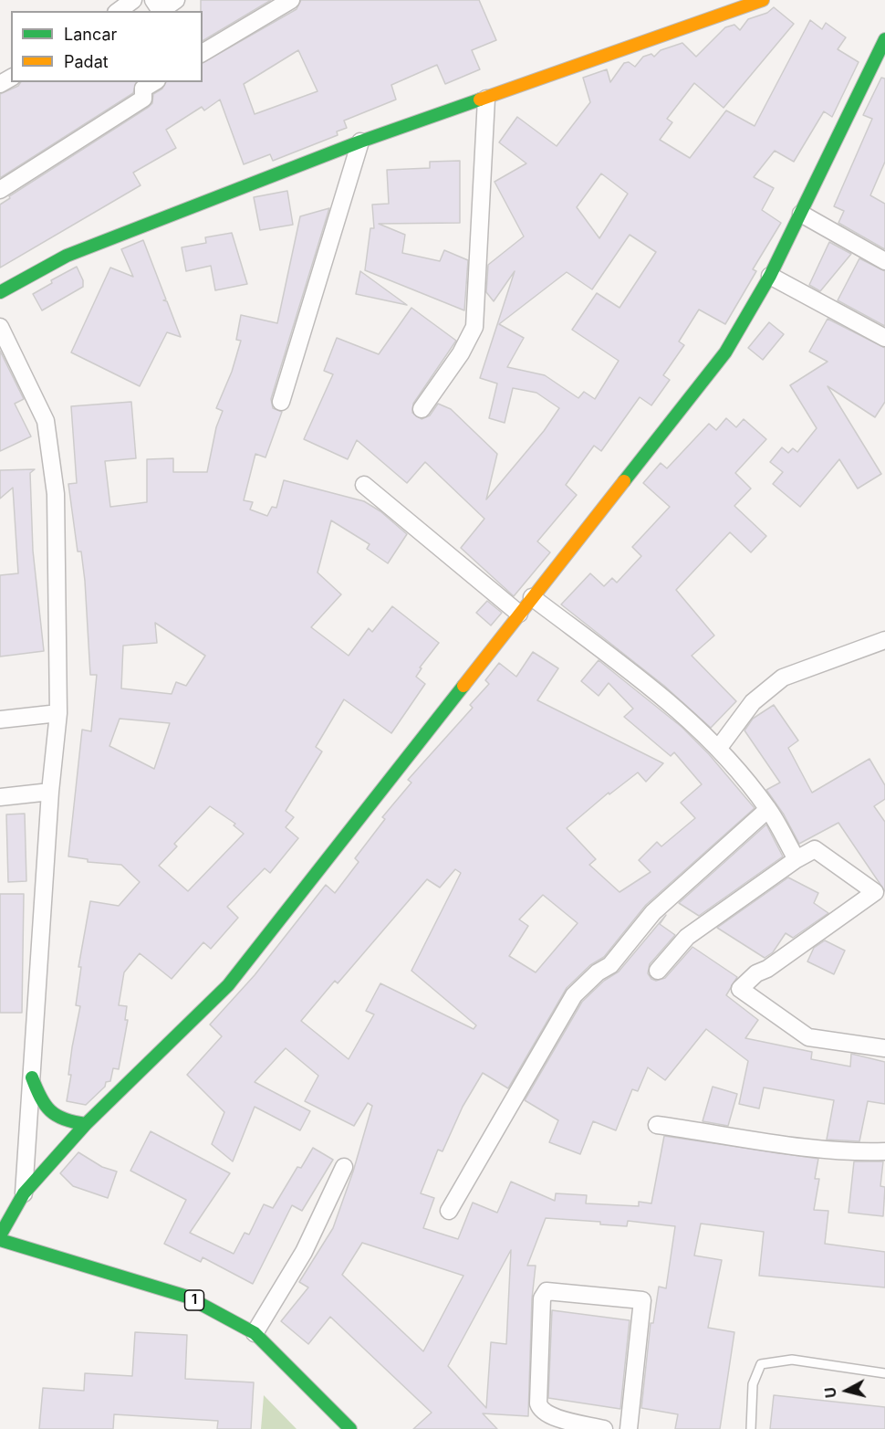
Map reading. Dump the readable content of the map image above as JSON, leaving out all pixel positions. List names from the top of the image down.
{
  "streets": {
    "main road": ["1"]
  },
  "legend": ["Lancar", "Padat"],
  "north": "left"
}
